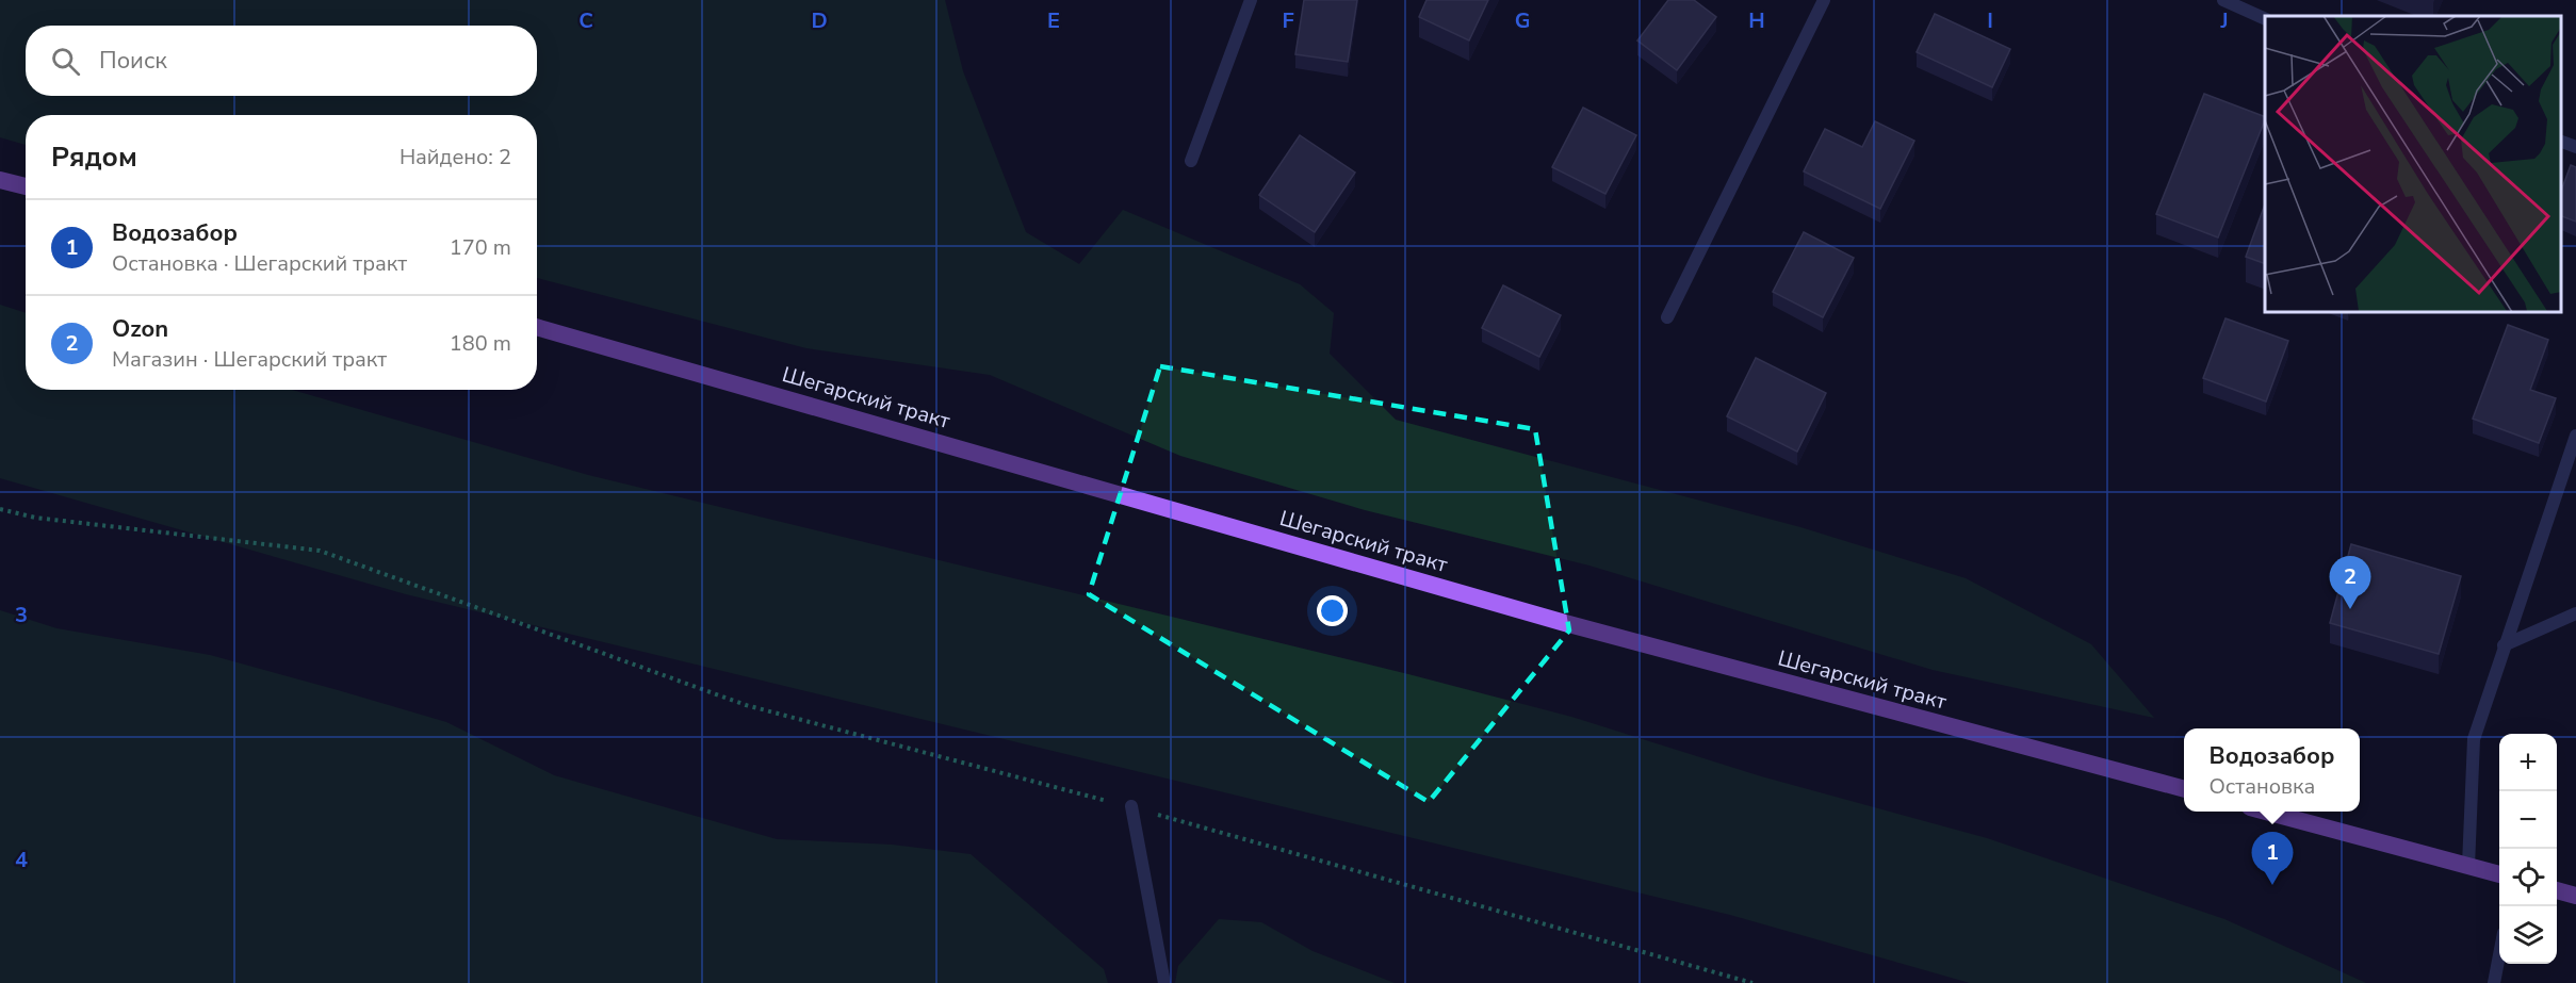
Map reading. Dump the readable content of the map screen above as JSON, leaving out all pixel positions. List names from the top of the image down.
{
  "streets": {
    "main road": ["Шегарский тракт"]
  },
  "page": {
    "search": "Поиск",
    "heading": ["Рядом", "Найдено: 2"],
    "list": [
      {
        "mark": "1",
        "name": "Водозабор",
        "note": "Остановка · Шегарский тракт",
        "value": "170 m"
      },
      {
        "mark": "2",
        "name": "Ozon",
        "note": "Магазин · Шегарский тракт",
        "value": "180 m"
      }
    ],
    "pins": ["2", "1"],
    "popup": ["Водозабор", "Остановка"],
    "map_buttons": ["+", "−"]
  },
  "grid": {
    "columns": [
      "C",
      "D",
      "E",
      "F",
      "G",
      "H",
      "I",
      "J"
    ],
    "rows": ["3", "4"]
  }
}
